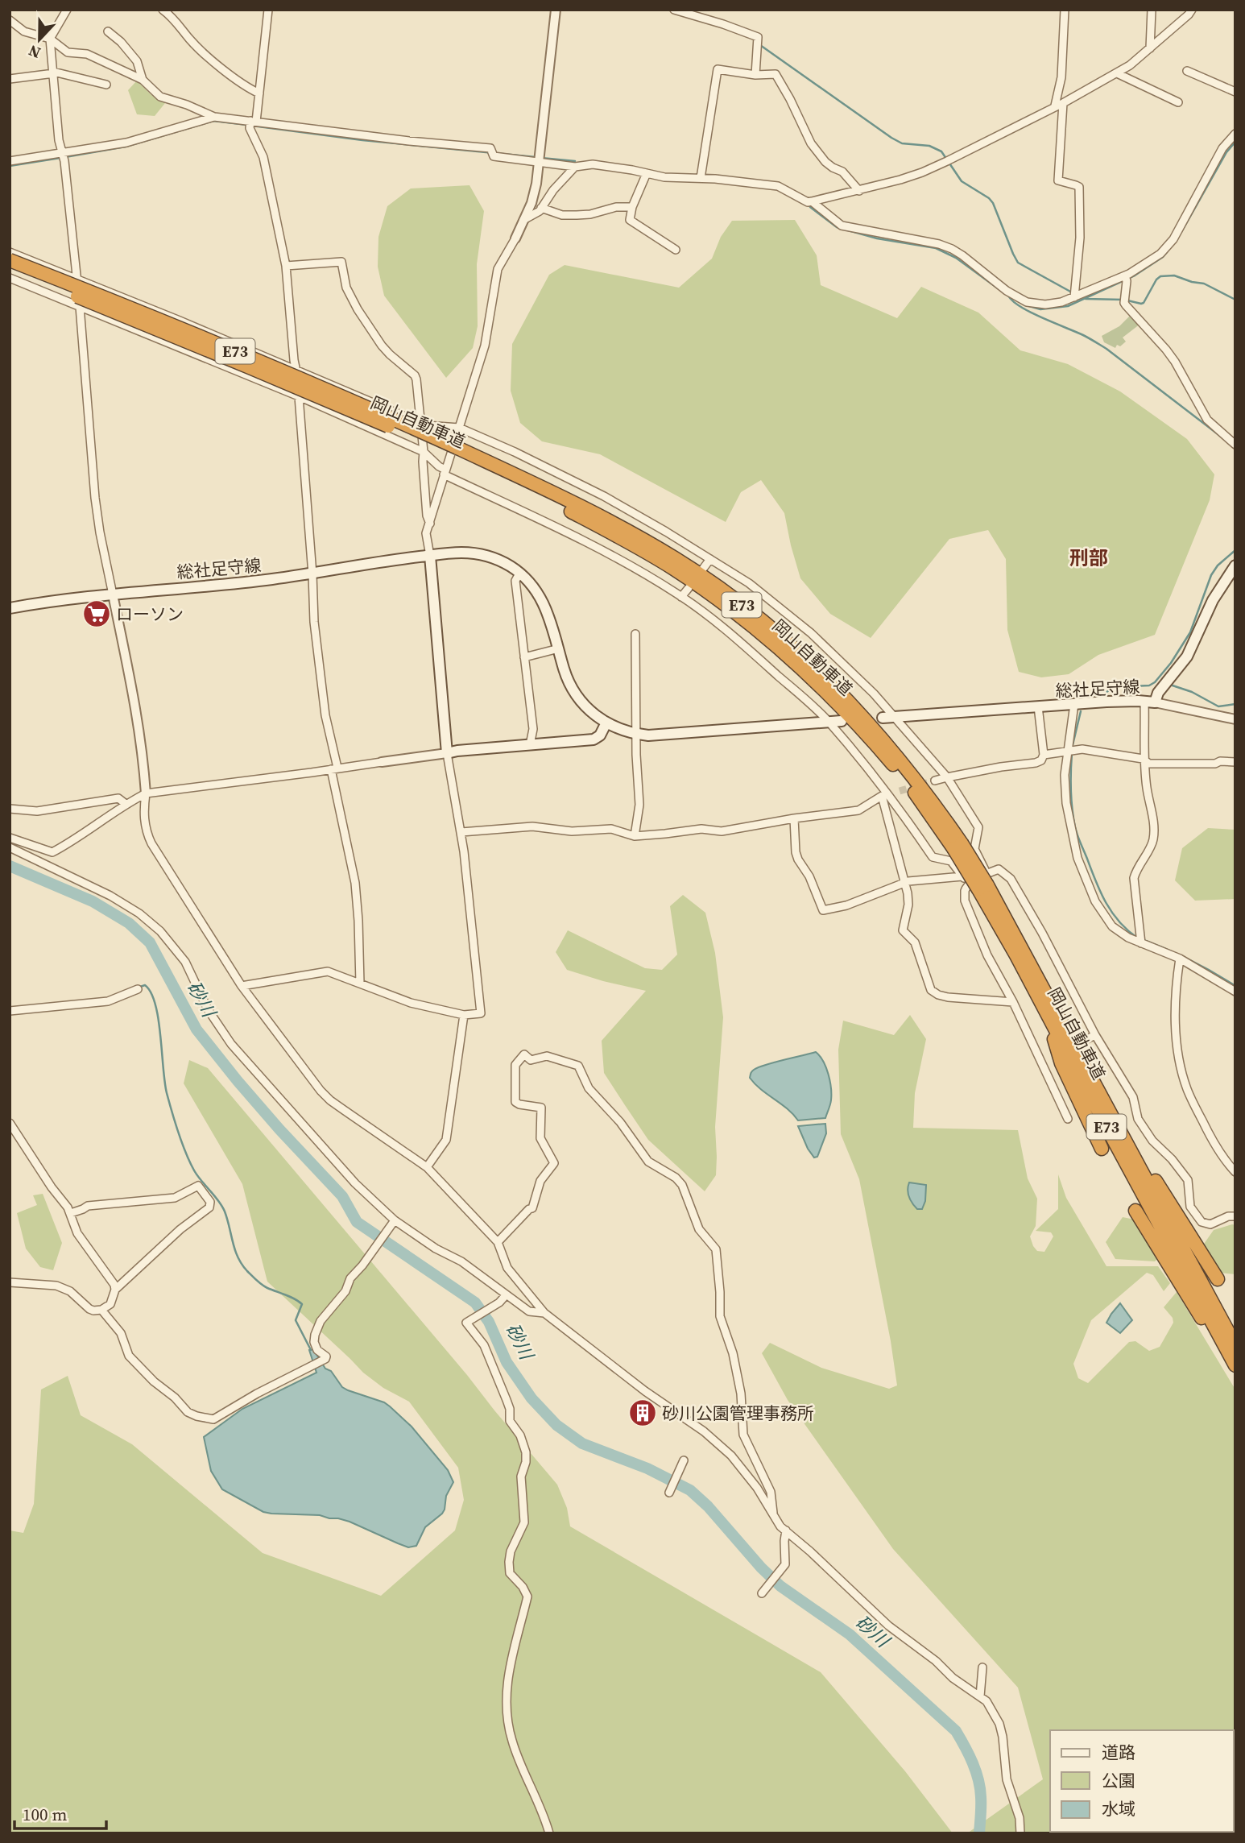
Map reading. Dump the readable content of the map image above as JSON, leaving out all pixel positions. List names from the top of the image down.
{
  "streets": {
    "highway": ["E73", "岡山自動車道"],
    "main road": ["総社足守線"]
  },
  "districts": ["刑部"],
  "water": ["砂川"],
  "places": {
    "supermarket": ["ローソン"],
    "building": ["砂川公園管理事務所"]
  },
  "legend": ["道路", "公園", "水域"],
  "scale_bar": "100 m",
  "north": "bottom"
}
